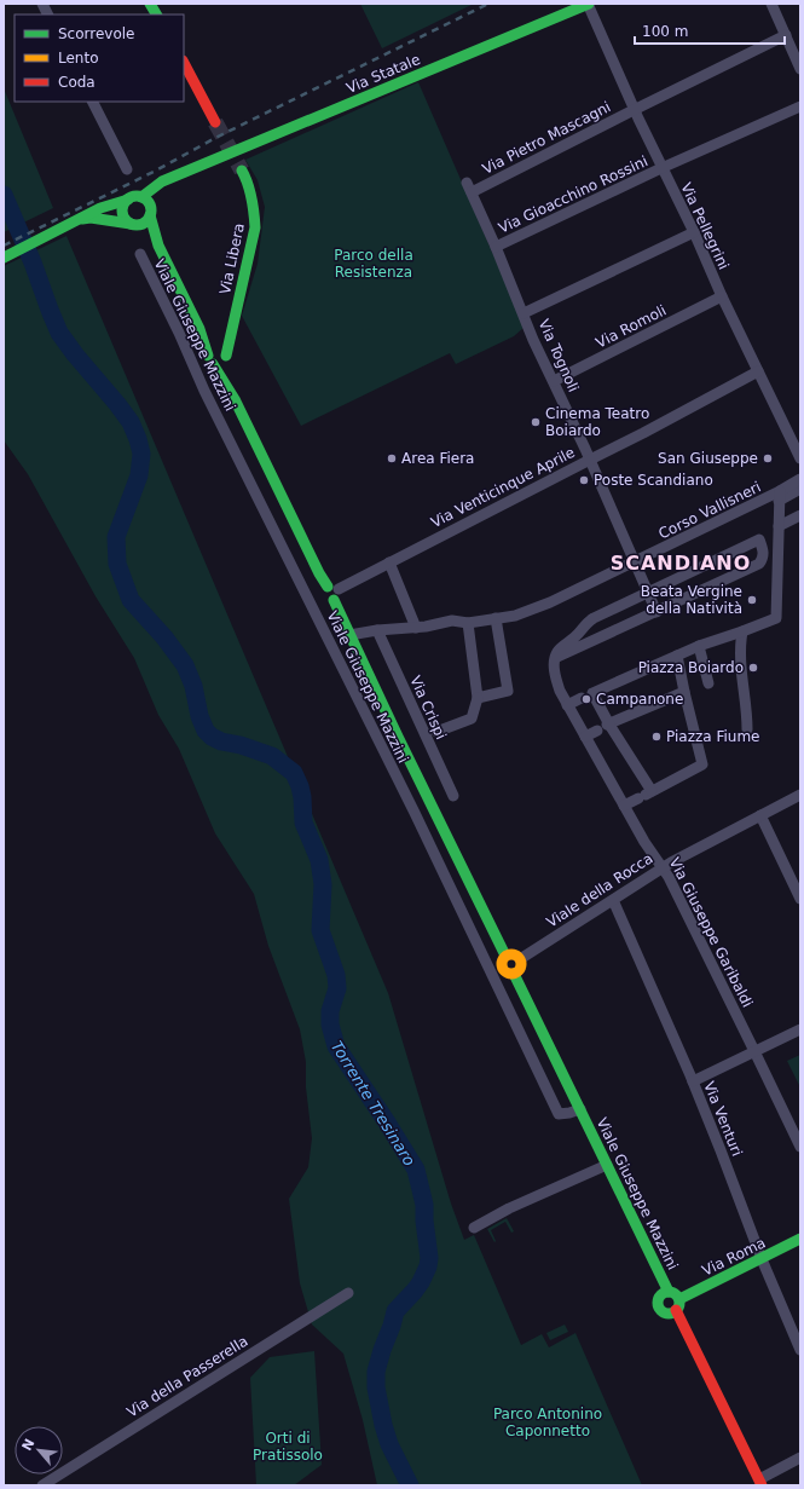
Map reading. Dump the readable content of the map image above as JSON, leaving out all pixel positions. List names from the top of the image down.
{
  "streets": {
    "street": [
      "Via Statale",
      "Via Pietro Mascagni",
      "Via Gioacchino Rossini",
      "Via Pellegrini",
      "Via Libera",
      "Via Romoli",
      "Viale Giuseppe Mazzini",
      "Via Tognoli",
      "Via Venticinque Aprile",
      "Corso Vallisneri",
      "Via Crispi",
      "Viale della Rocca",
      "Via Giuseppe Garibaldi",
      "Via Venturi",
      "Via Roma",
      "Via della Passerella"
    ]
  },
  "crossings": [
    ["Via Statale", "Via Pellegrini"],
    ["Via Statale", "Viale Giuseppe Mazzini"],
    ["Via Pietro Mascagni", "Via Pellegrini"],
    ["Via Pietro Mascagni", "Via Tognoli"],
    ["Via Gioacchino Rossini", "Via Pellegrini"],
    ["Via Gioacchino Rossini", "Via Tognoli"],
    ["Via Pellegrini", "Via Romoli"],
    ["Via Pellegrini", "Via Venticinque Aprile"],
    ["Via Libera", "Viale Giuseppe Mazzini"],
    ["Via Romoli", "Via Tognoli"],
    ["Viale Giuseppe Mazzini", "Via Venticinque Aprile"],
    ["Viale Giuseppe Mazzini", "Viale della Rocca"],
    ["Viale Giuseppe Mazzini", "Via Roma"],
    ["Via Tognoli", "Via Venticinque Aprile"],
    ["Via Tognoli", "Corso Vallisneri"],
    ["Viale della Rocca", "Via Giuseppe Garibaldi"],
    ["Viale della Rocca", "Via Venturi"],
    ["Via Venturi", "Via Roma"]
  ],
  "districts": ["SCANDIANO"],
  "water": ["Torrente Tresinaro"],
  "parks": ["Parco della Resistenza", "Parco Antonino Caponnetto", "Orti di Pratissolo"],
  "places": [
    "Cinema Teatro Boiardo",
    "Area Fiera",
    "San Giuseppe",
    "Poste Scandiano",
    "Beata Vergine della Natività",
    "Piazza Boiardo",
    "Campanone",
    "Piazza Fiume"
  ],
  "legend": ["Scorrevole", "Lento", "Coda"],
  "scale_bar": "100 m",
  "north": "top left"
}
